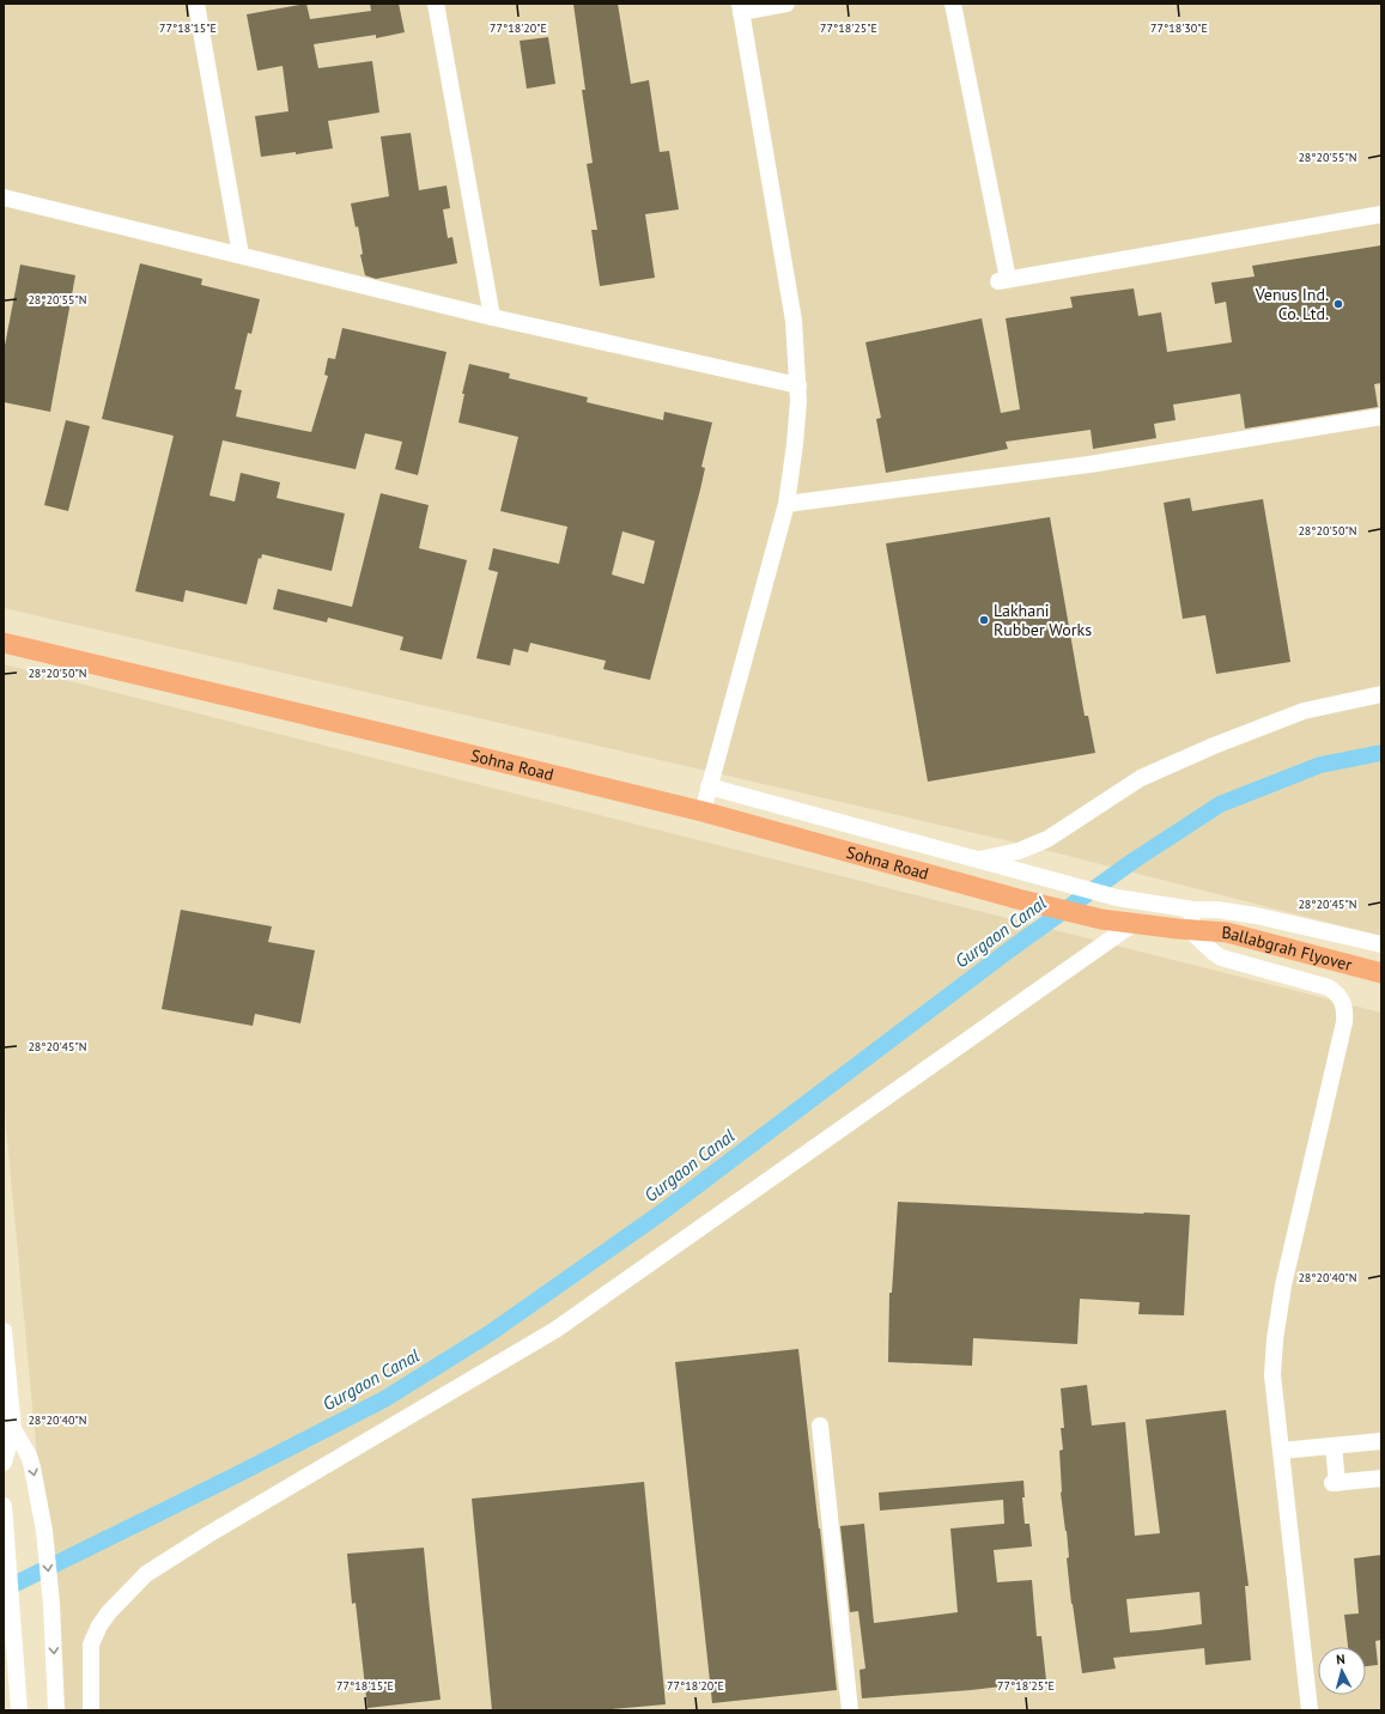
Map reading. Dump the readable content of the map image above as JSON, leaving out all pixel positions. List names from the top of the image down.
{
  "streets": {
    "main road": ["Sohna Road", "Ballabgrah Flyover"]
  },
  "crossings": [
    ["Sohna Road", "Ballabgrah Flyover"]
  ],
  "water": ["Gurgaon Canal"],
  "places": ["Venus Ind. Co. Ltd.", "Lakhani Rubber Works"],
  "north": "top",
  "coordinates": [
    "77°18'15\"E",
    "77°18'20\"E",
    "77°18'25\"E",
    "77°18'30\"E",
    "28°20'55\"N",
    "28°20'50\"N",
    "28°20'45\"N",
    "28°20'40\"N"
  ]
}
